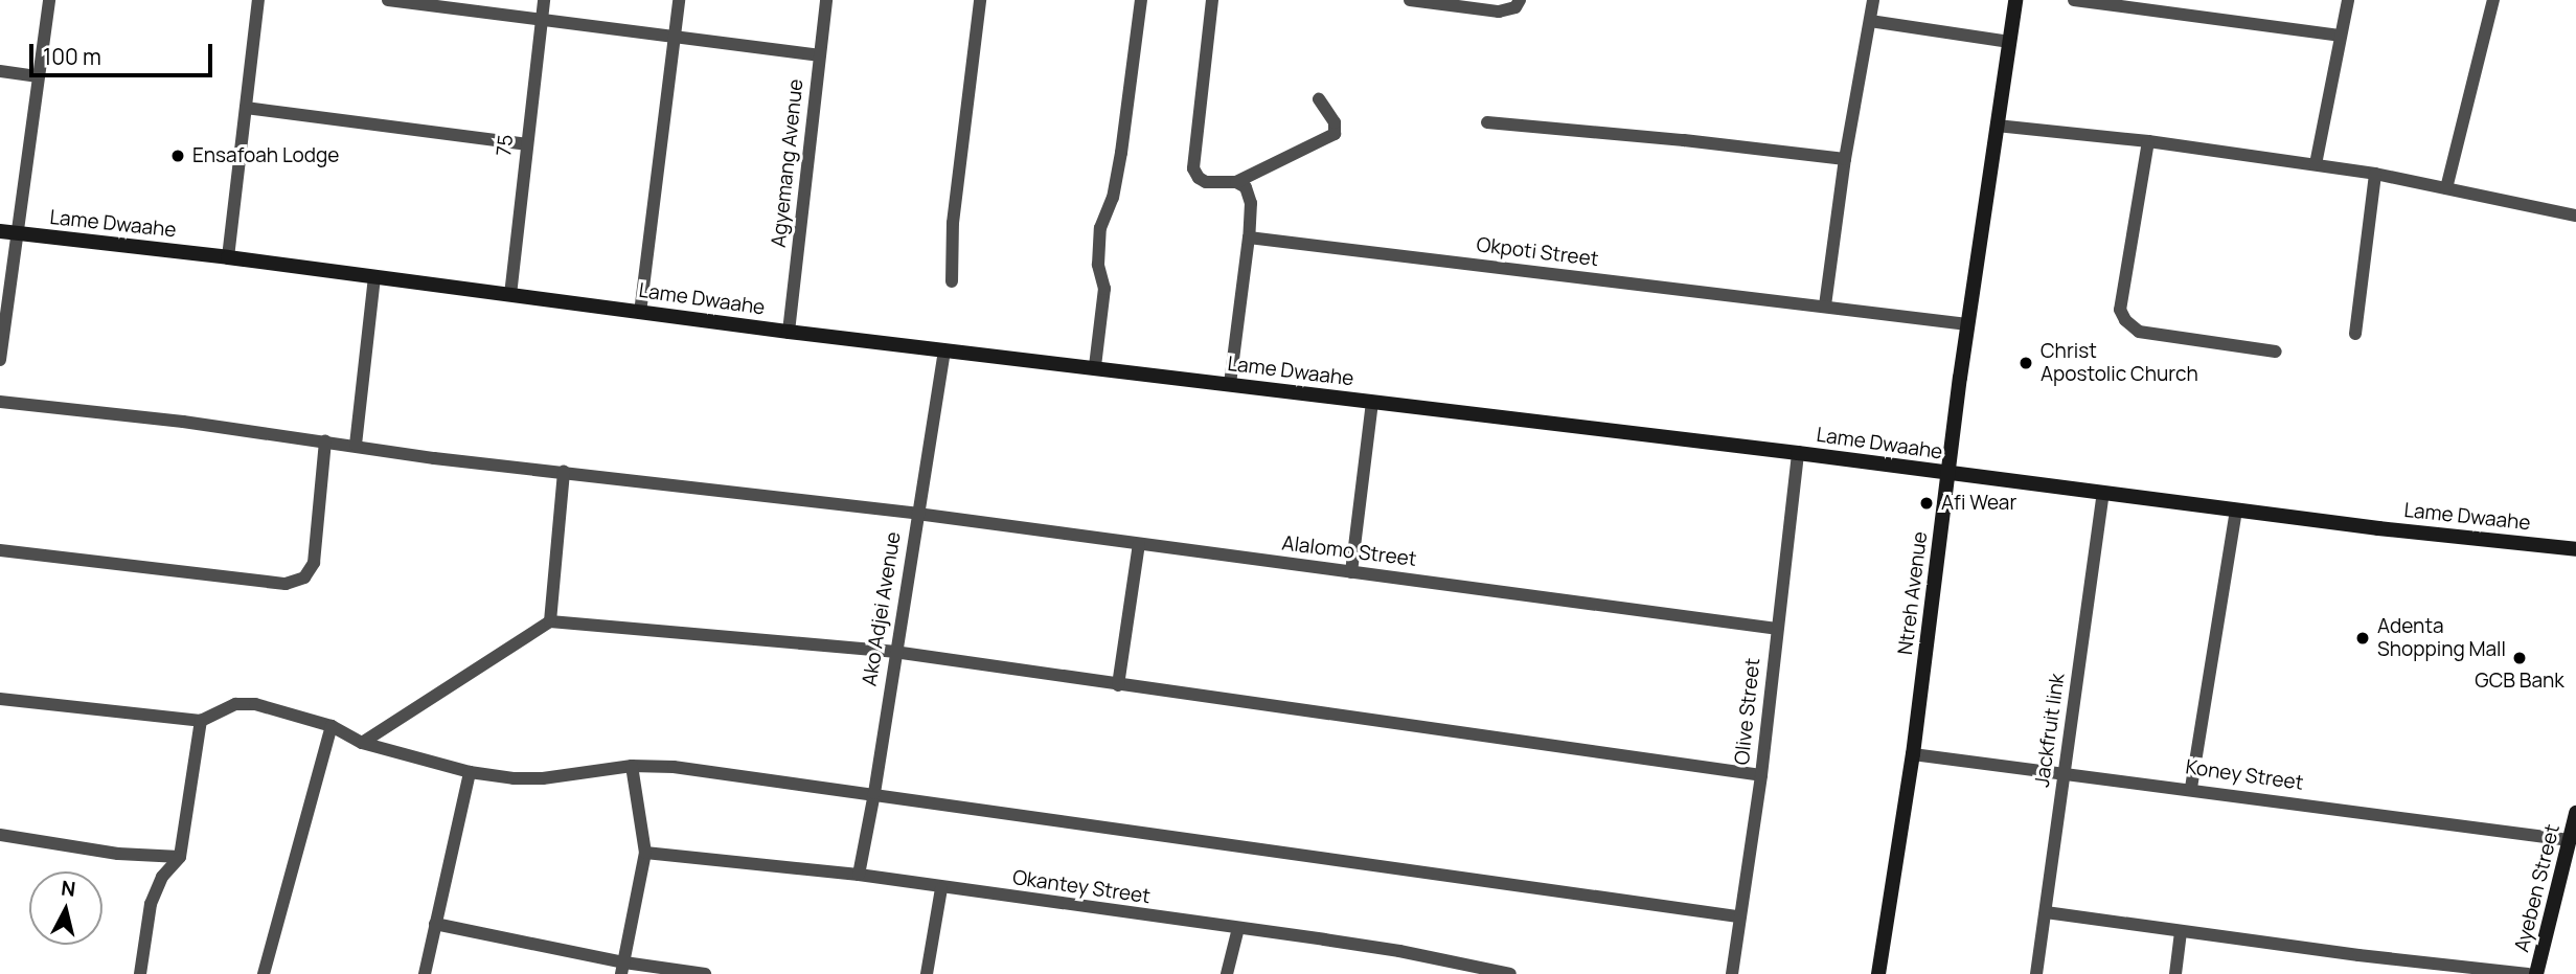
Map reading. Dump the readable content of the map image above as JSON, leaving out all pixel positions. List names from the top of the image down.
{
  "streets": {
    "street": [
      "75",
      "Agyemang Avenue",
      "Lame Dwaahe",
      "Okpoti Street",
      "Alalomo Street",
      "Ntreh Avenue",
      "Ako Adjei Avenue",
      "Olive Street",
      "Jackfruit link",
      "Koney Street",
      "Okantey Street",
      "Ayeben Street"
    ]
  },
  "crossings": [
    ["75", "Lame Dwaahe"],
    ["Agyemang Avenue", "Lame Dwaahe"],
    ["Lame Dwaahe", "Ntreh Avenue"],
    ["Lame Dwaahe", "Ako Adjei Avenue"],
    ["Lame Dwaahe", "Olive Street"],
    ["Lame Dwaahe", "Jackfruit link"],
    ["Okpoti Street", "Ntreh Avenue"],
    ["Alalomo Street", "Ako Adjei Avenue"],
    ["Alalomo Street", "Olive Street"],
    ["Ntreh Avenue", "Koney Street"],
    ["Ako Adjei Avenue", "Okantey Street"],
    ["Jackfruit link", "Koney Street"],
    ["Koney Street", "Ayeben Street"]
  ],
  "places": [
    "Ensafoah Lodge",
    "Christ Apostolic Church",
    "Afi Wear",
    "Adenta Shopping Mall",
    "GCB Bank"
  ],
  "scale_bar": "100 m",
  "north": "top"
}
